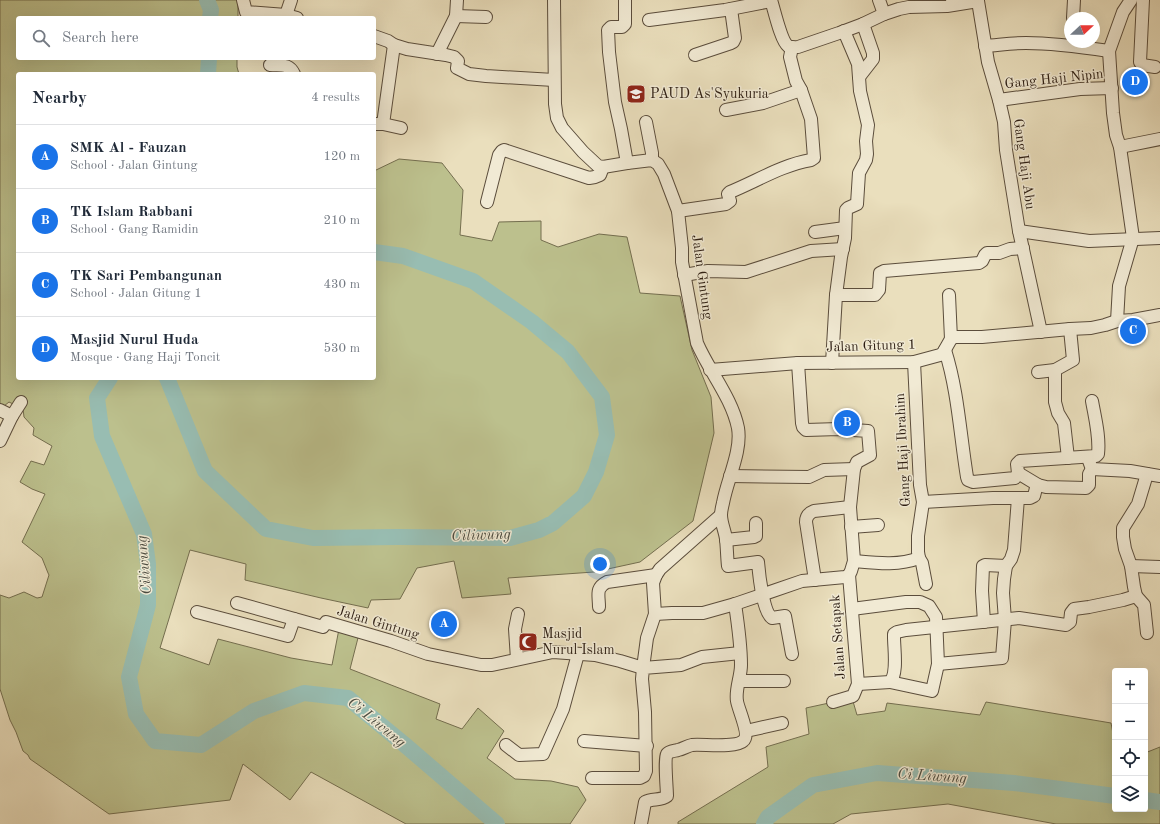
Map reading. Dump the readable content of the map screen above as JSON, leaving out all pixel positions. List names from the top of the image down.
{
  "streets": {
    "street": [
      "Gang Haji Nipin",
      "Gang Haji Abu",
      "Jalan Gintung",
      "Jalan Gitung 1",
      "Gang Haji Ibrahim",
      "Jalan Setapak"
    ]
  },
  "crossings": [
    ["Gang Haji Nipin", "Gang Haji Abu"],
    ["Jalan Gintung", "Jalan Gitung 1"],
    ["Jalan Gitung 1", "Gang Haji Ibrahim"]
  ],
  "water": ["Ciliwung", "Ci Liwung"],
  "places": {
    "school or university": ["PAUD As'Syukuria"],
    "mosque": ["Masjid Nurul Islam"]
  },
  "north": "right",
  "page": {
    "search": "Search here",
    "pins": [
      "D",
      "C",
      "B",
      "A"
    ],
    "heading": ["Nearby", "4 results"],
    "list": [
      {
        "mark": "A",
        "name": "SMK Al - Fauzan",
        "note": "School · Jalan Gintung",
        "value": "120 m"
      },
      {
        "mark": "B",
        "name": "TK Islam Rabbani",
        "note": "School · Gang Ramidin",
        "value": "210 m"
      },
      {
        "mark": "C",
        "name": "TK Sari Pembangunan",
        "note": "School · Jalan Gitung 1",
        "value": "430 m"
      },
      {
        "mark": "D",
        "name": "Masjid Nurul Huda",
        "note": "Mosque · Gang Haji Toncit",
        "value": "530 m"
      }
    ],
    "map_buttons": ["+", "−"]
  }
}
